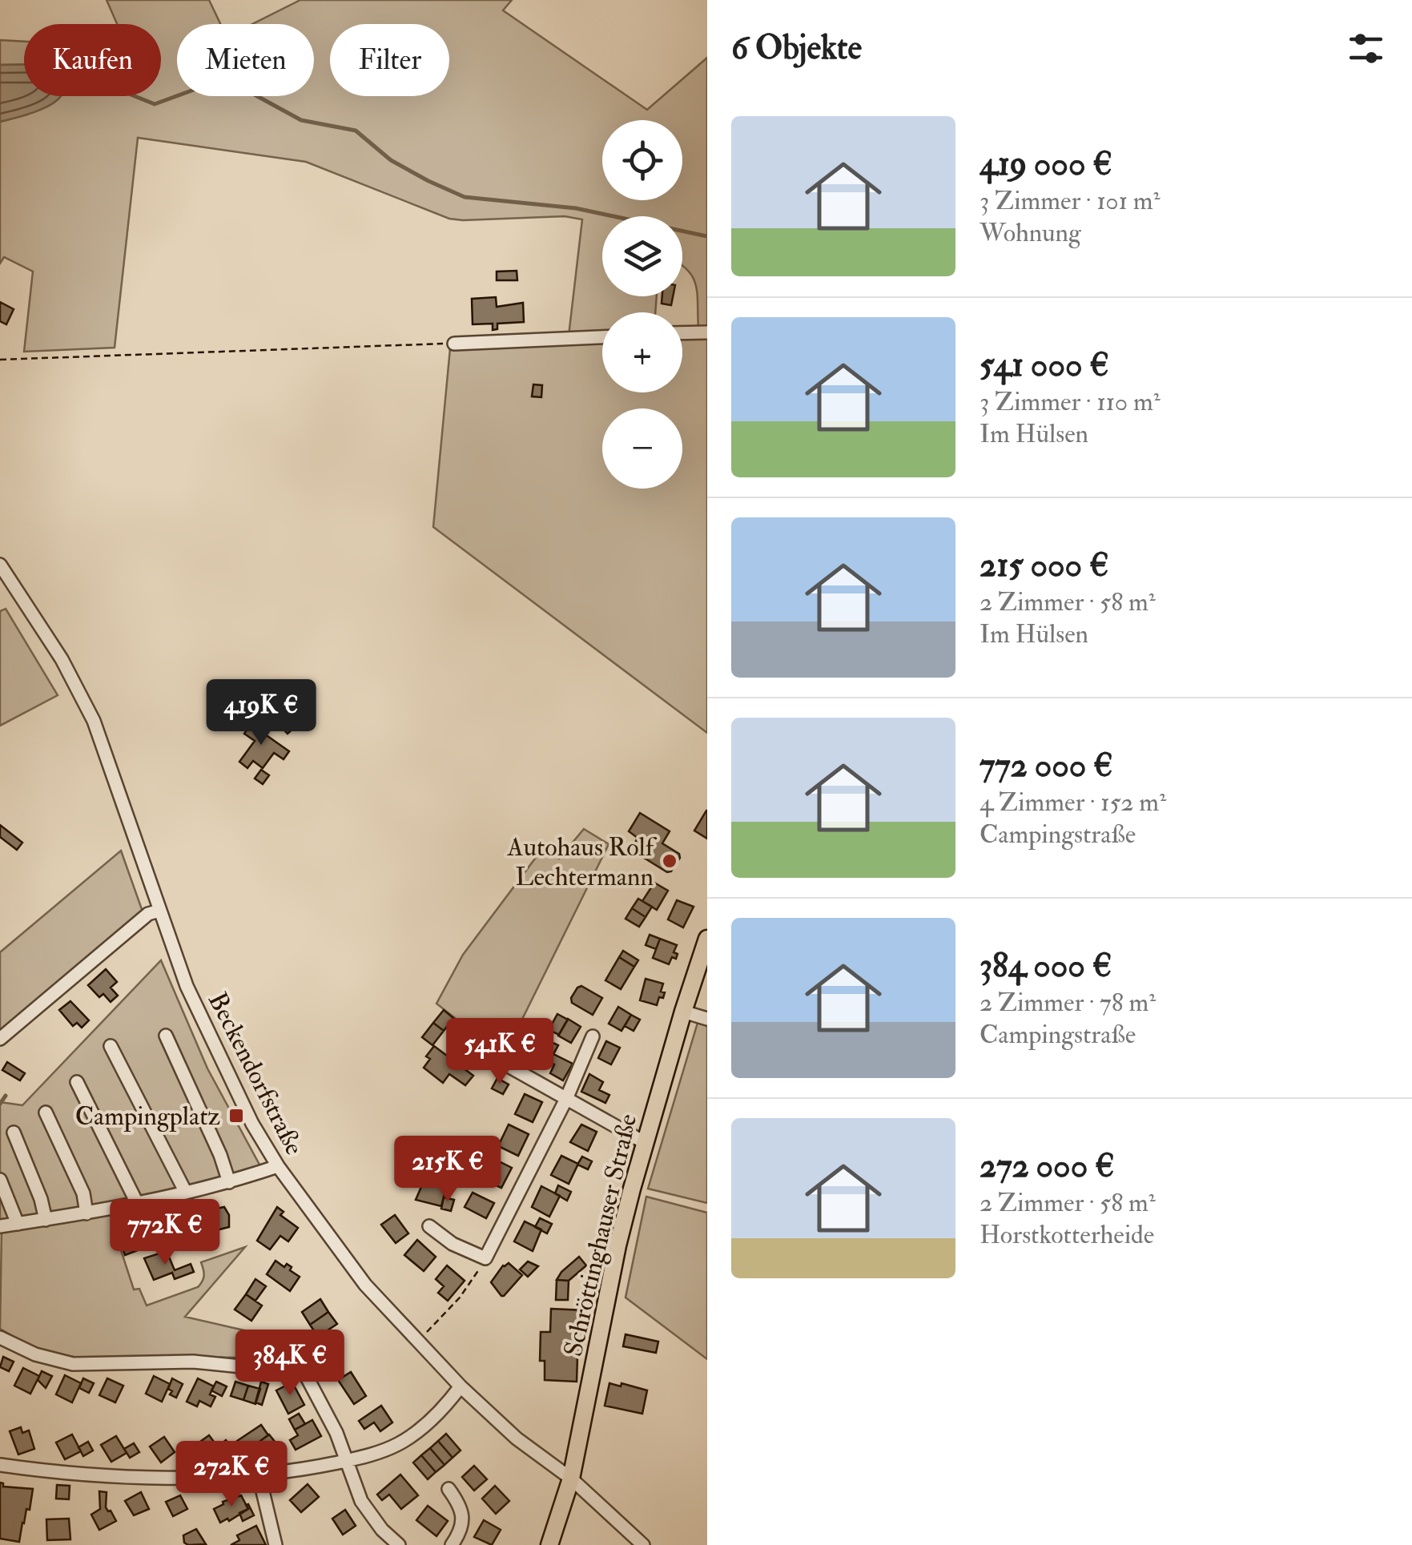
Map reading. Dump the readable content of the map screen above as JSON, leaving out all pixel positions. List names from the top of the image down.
{
  "streets": {
    "main road": ["Schröttinghauser Straße"],
    "street": ["Beckendorfstraße"]
  },
  "crossings": [
    ["Beckendorfstraße", "Schröttinghauser Straße"]
  ],
  "places": {
    "other": ["Autohaus Rolf Lechtermann"],
    "transit": ["Campingplatz"]
  },
  "page": {
    "heading": "6 Objekte",
    "chip": ["Kaufen", "Mieten", "Filter"],
    "list": [
      {
        "name": "419 000 €",
        "note": "3 Zimmer · 101 m² · Wohnung"
      },
      {
        "name": "541 000 €",
        "note": "3 Zimmer · 110 m² · Im Hülsen"
      },
      {
        "name": "215 000 €",
        "note": "2 Zimmer · 58 m² · Im Hülsen"
      },
      {
        "name": "772 000 €",
        "note": "4 Zimmer · 152 m² · Campingstraße"
      },
      {
        "name": "384 000 €",
        "note": "2 Zimmer · 78 m² · Campingstraße"
      },
      {
        "name": "272 000 €",
        "note": "2 Zimmer · 58 m² · Horstkotterheide"
      }
    ],
    "map_buttons": ["+", "−"],
    "price": [
      "419K €",
      "541K €",
      "215K €",
      "772K €",
      "384K €",
      "272K €"
    ]
  }
}
